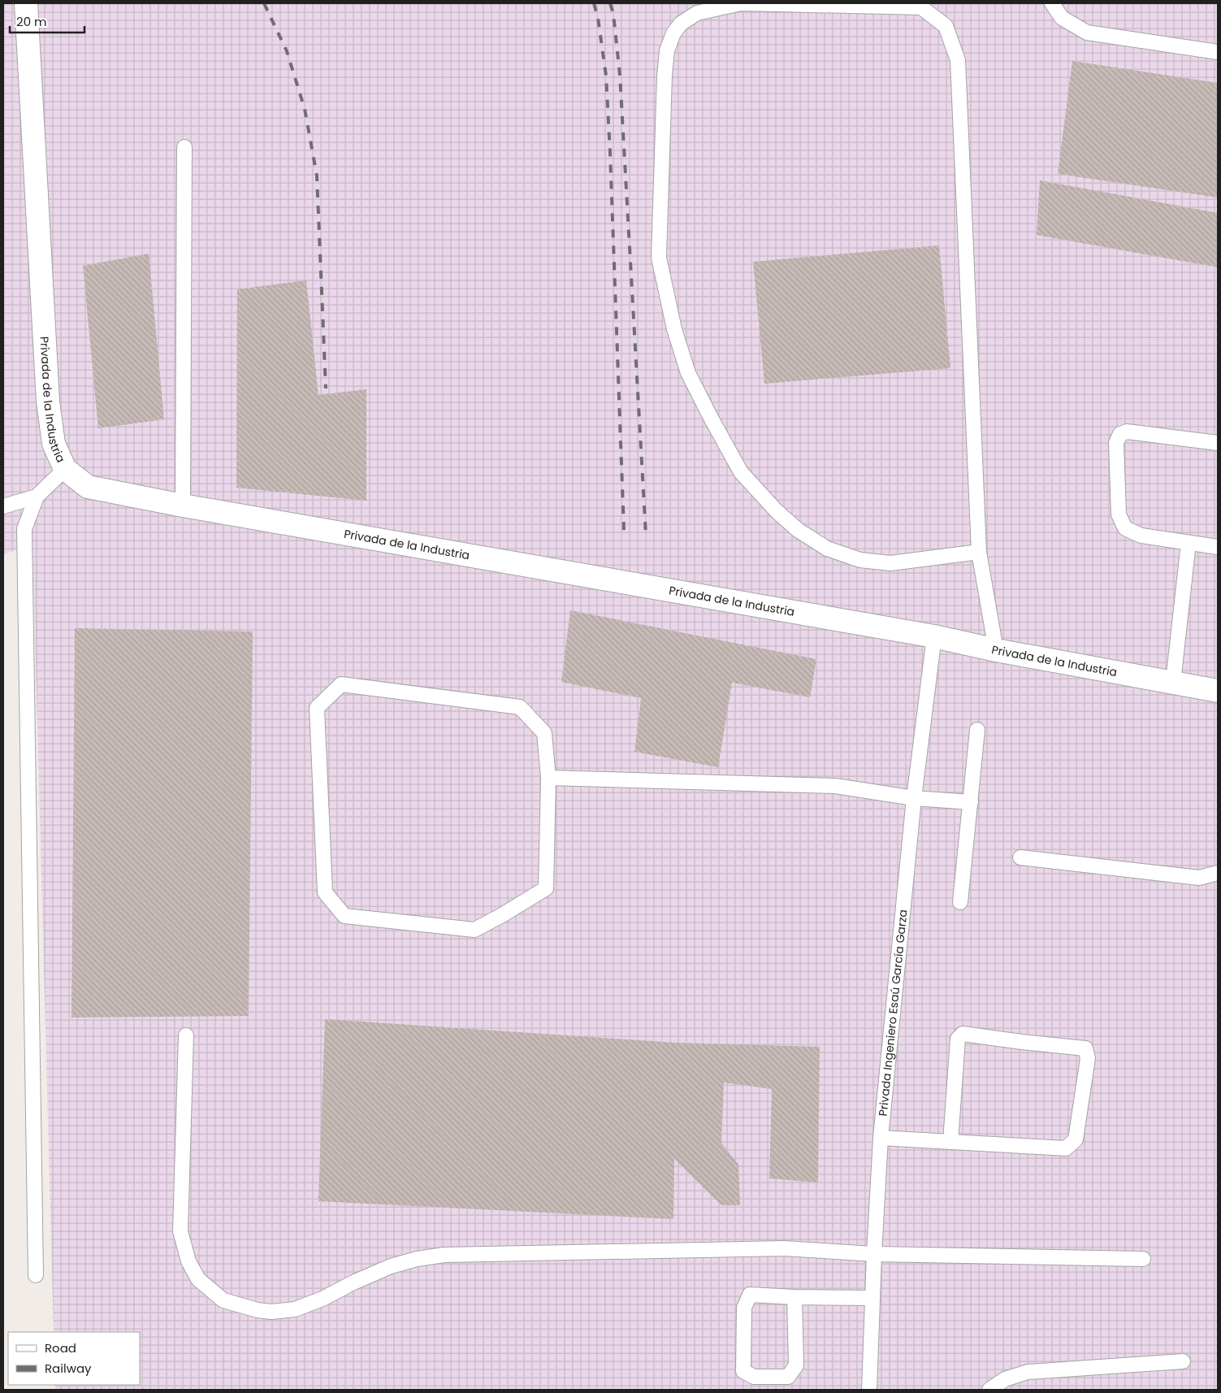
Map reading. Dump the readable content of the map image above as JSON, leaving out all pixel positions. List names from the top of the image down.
{
  "streets": {
    "street": ["Privada de la Industria"],
    "lane": ["Privada Ingeniero Esaú García Garza"]
  },
  "crossings": [
    ["Privada de la Industria", "Privada Ingeniero Esaú García Garza"]
  ],
  "legend": ["Road", "Railway"],
  "scale_bar": "20 m"
}
